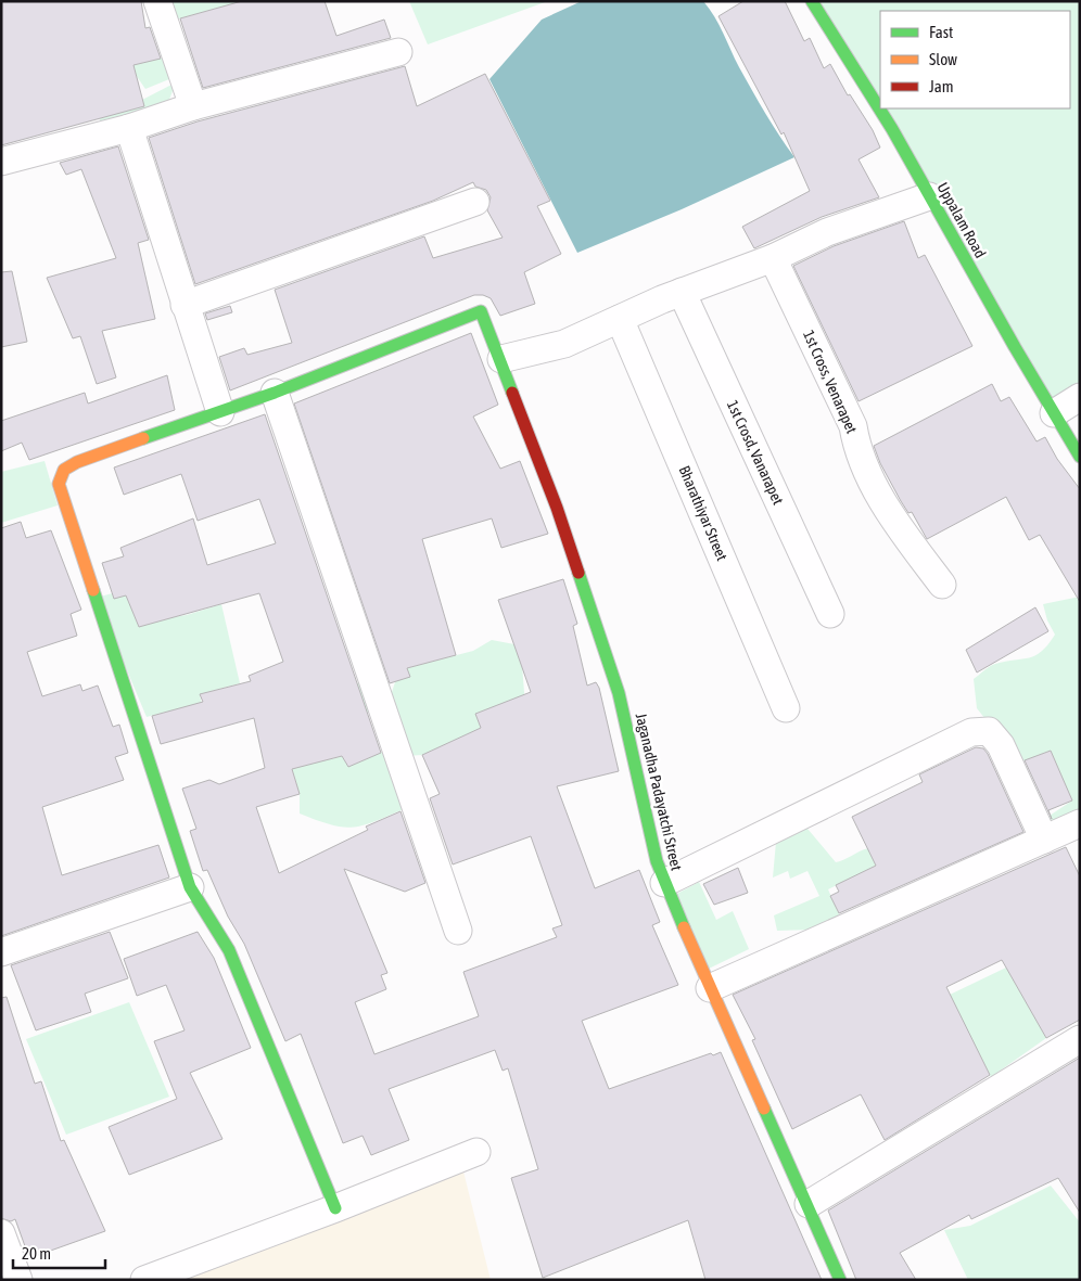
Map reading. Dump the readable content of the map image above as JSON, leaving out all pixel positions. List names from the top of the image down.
{
  "streets": {
    "street": [
      "Uppalam Road",
      "1st Cross, Venarapet",
      "1st Crosd, Vanarapet",
      "Bharathiyar Street",
      "Jaganadha Padayatchi Street"
    ]
  },
  "legend": ["Fast", "Slow", "Jam"],
  "scale_bar": "20 m"
}
